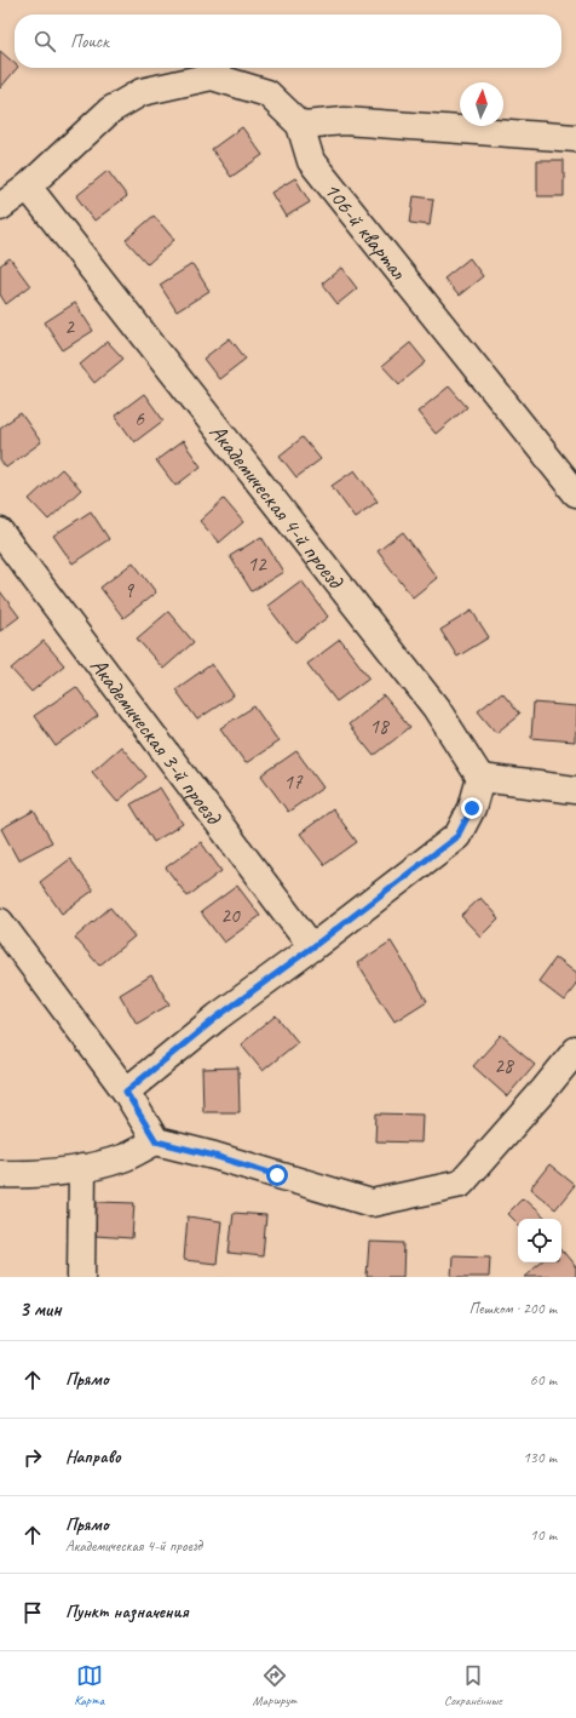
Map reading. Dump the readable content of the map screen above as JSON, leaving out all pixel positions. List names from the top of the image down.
{
  "streets": {
    "street": ["106-й квартал", "Академическая 4-й проезд", "Академическая 3-й проезд"]
  },
  "crossings": [
    ["106-й квартал", "Академическая 4-й проезд"]
  ],
  "house_numbers": [
    "2",
    "6",
    "12",
    "9",
    "18",
    "17",
    "20",
    "28"
  ],
  "north": "top",
  "page": {
    "search": "Поиск",
    "heading": ["3 мин", "Пешком · 200 m"],
    "list": [
      ["Прямо", "60 m"],
      ["Направо", "130 m"],
      ["Прямо", "Академическая 4-й проезд", "10 m"],
      "Пункт назначения"
    ],
    "nav": ["Карта", "Маршрут", "Сохранённые"]
  }
}
